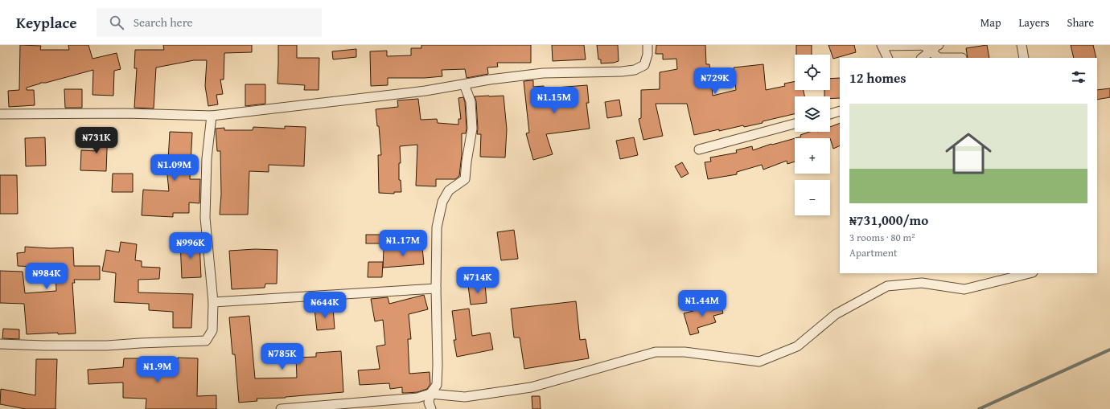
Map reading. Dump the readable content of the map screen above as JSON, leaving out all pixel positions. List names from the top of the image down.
{
  "page": {
    "header": "Keyplace",
    "search": "Search here",
    "nav": ["Map", "Layers", "Share"],
    "map_buttons": ["+", "−"],
    "heading": "12 homes",
    "price": [
      "₦729K",
      "₦1.15M",
      "₦731K",
      "₦1.09M",
      "₦1.17M",
      "₦996K",
      "₦984K",
      "₦714K",
      "₦1.44M",
      "₦644K",
      "₦785K",
      "₦1.9M"
    ],
    "list": [
      {
        "name": "₦731,000/mo",
        "note": "3 rooms · 80 m² · Apartment"
      }
    ]
  }
}
